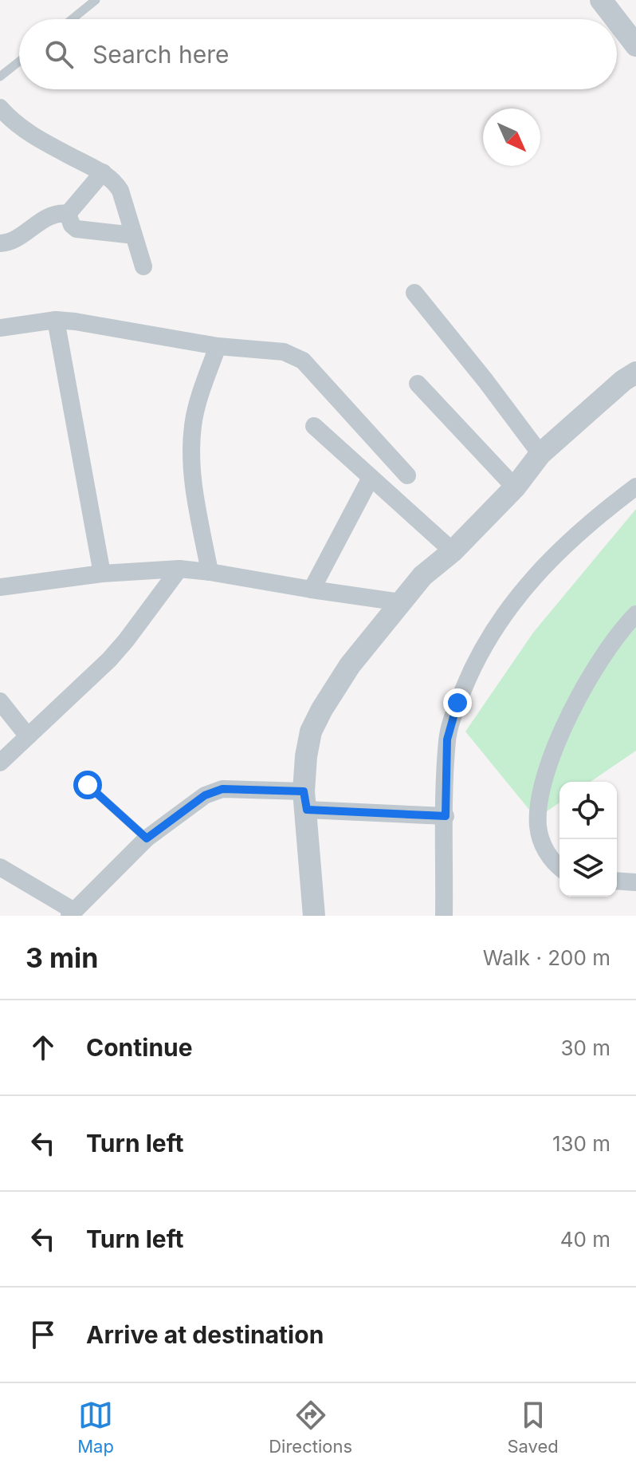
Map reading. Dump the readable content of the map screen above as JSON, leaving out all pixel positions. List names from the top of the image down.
{
  "north": "bottom right",
  "page": {
    "search": "Search here",
    "heading": ["3 min", "Walk · 200 m"],
    "list": [
      ["Continue", "30 m"],
      ["Turn left", "130 m"],
      ["Turn left", "40 m"],
      "Arrive at destination"
    ],
    "nav": ["Map", "Directions", "Saved"]
  }
}
